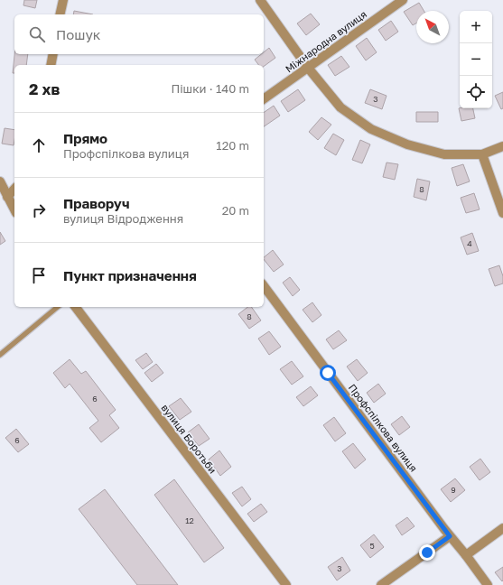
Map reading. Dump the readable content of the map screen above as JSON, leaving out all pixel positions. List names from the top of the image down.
{
  "streets": {
    "street": ["Міжнародна вулиця", "Профспілкова вулиця", "вулиця Боротьби"]
  },
  "house_numbers": [
    "3",
    "8",
    "4",
    "8",
    "6",
    "6",
    "9",
    "12",
    "5",
    "3"
  ],
  "north": "top left",
  "page": {
    "map_buttons": ["+", "−"],
    "search": "Пошук",
    "heading": ["2 хв", "Пішки · 140 m"],
    "list": [
      ["Прямо", "Профспілкова вулиця", "120 m"],
      ["Праворуч", "вулиця Відродження", "20 m"],
      "Пункт призначення"
    ]
  }
}
